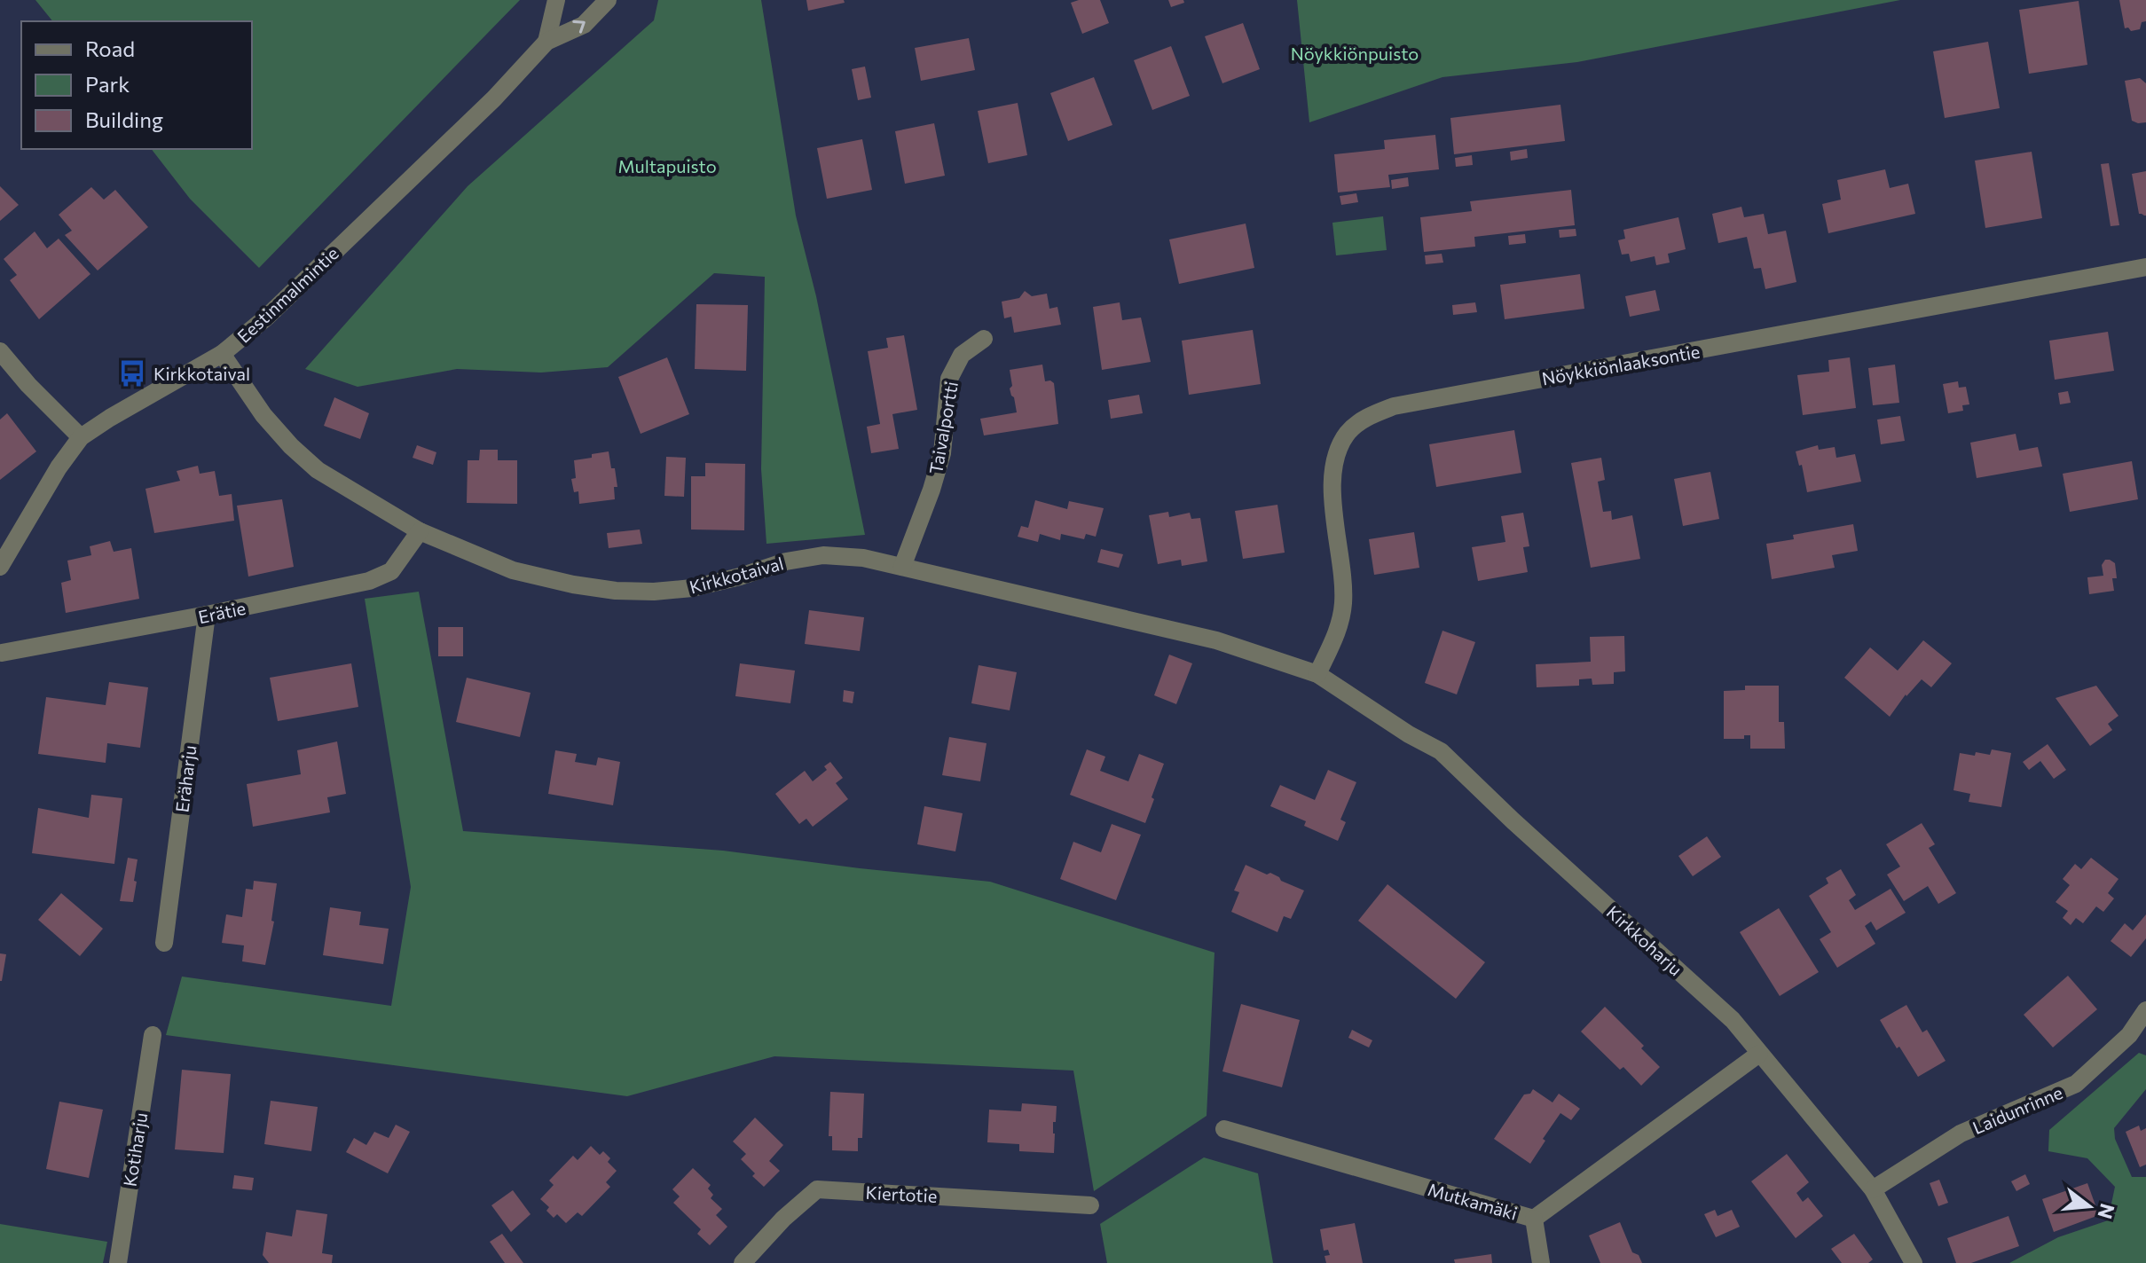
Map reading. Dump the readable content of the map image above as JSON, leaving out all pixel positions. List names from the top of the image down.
{
  "streets": {
    "street": [
      "Eestinmalmintie",
      "Nöykkiönlaaksontie",
      "Taivalportti",
      "Kirkkotaival",
      "Erätie",
      "Eräharju",
      "Kirkkoharju",
      "Laidunrinne",
      "Kotiharju",
      "Kiertotie",
      "Mutkamäki"
    ]
  },
  "crossings": [
    ["Eestinmalmintie", "Kirkkotaival"],
    ["Nöykkiönlaaksontie", "Kirkkotaival"],
    ["Nöykkiönlaaksontie", "Kirkkoharju"],
    ["Taivalportti", "Kirkkotaival"],
    ["Kirkkotaival", "Erätie"],
    ["Kirkkotaival", "Kirkkoharju"],
    ["Erätie", "Eräharju"],
    ["Kirkkoharju", "Laidunrinne"],
    ["Kirkkoharju", "Mutkamäki"]
  ],
  "parks": ["Nöykkiönpuisto", "Multapuisto"],
  "places": {
    "bus stop": ["Kirkkotaival"]
  },
  "legend": ["Road", "Park", "Building"],
  "north": "right"
}
